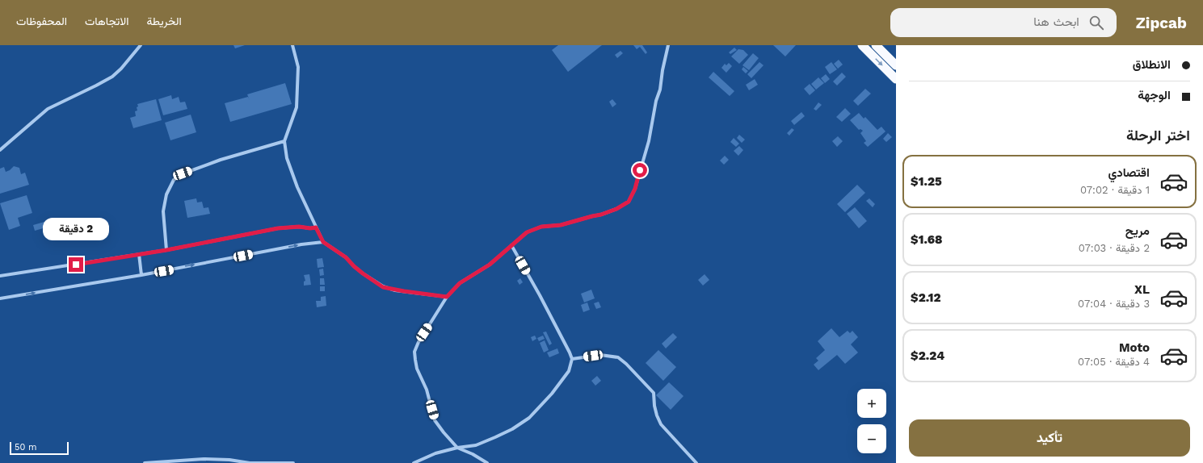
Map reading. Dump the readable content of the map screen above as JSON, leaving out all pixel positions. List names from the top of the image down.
{
  "scale_bar": "50 m",
  "page": {
    "header": "Zipcab",
    "search": "ابحث هنا",
    "nav": ["الخريطة", "الاتجاهات", "المحفوظات"],
    "banner": ["الانطلاق", "الوجهة"],
    "heading": "اختر الرحلة",
    "list": [
      {
        "name": "اقتصادي",
        "note": "1 دقيقة · 07:02",
        "value": "$1.25"
      },
      {
        "name": "مريح",
        "note": "2 دقيقة · 07:03",
        "value": "$1.68"
      },
      {
        "name": "XL",
        "note": "3 دقيقة · 07:04",
        "value": "$2.12"
      },
      {
        "name": "Moto",
        "note": "4 دقيقة · 07:05",
        "value": "$2.24"
      }
    ],
    "bubble": "2 دقيقة",
    "map_buttons": ["+", "−"],
    "buttons": "تأكيد",
    "scale": "50 m"
  }
}
